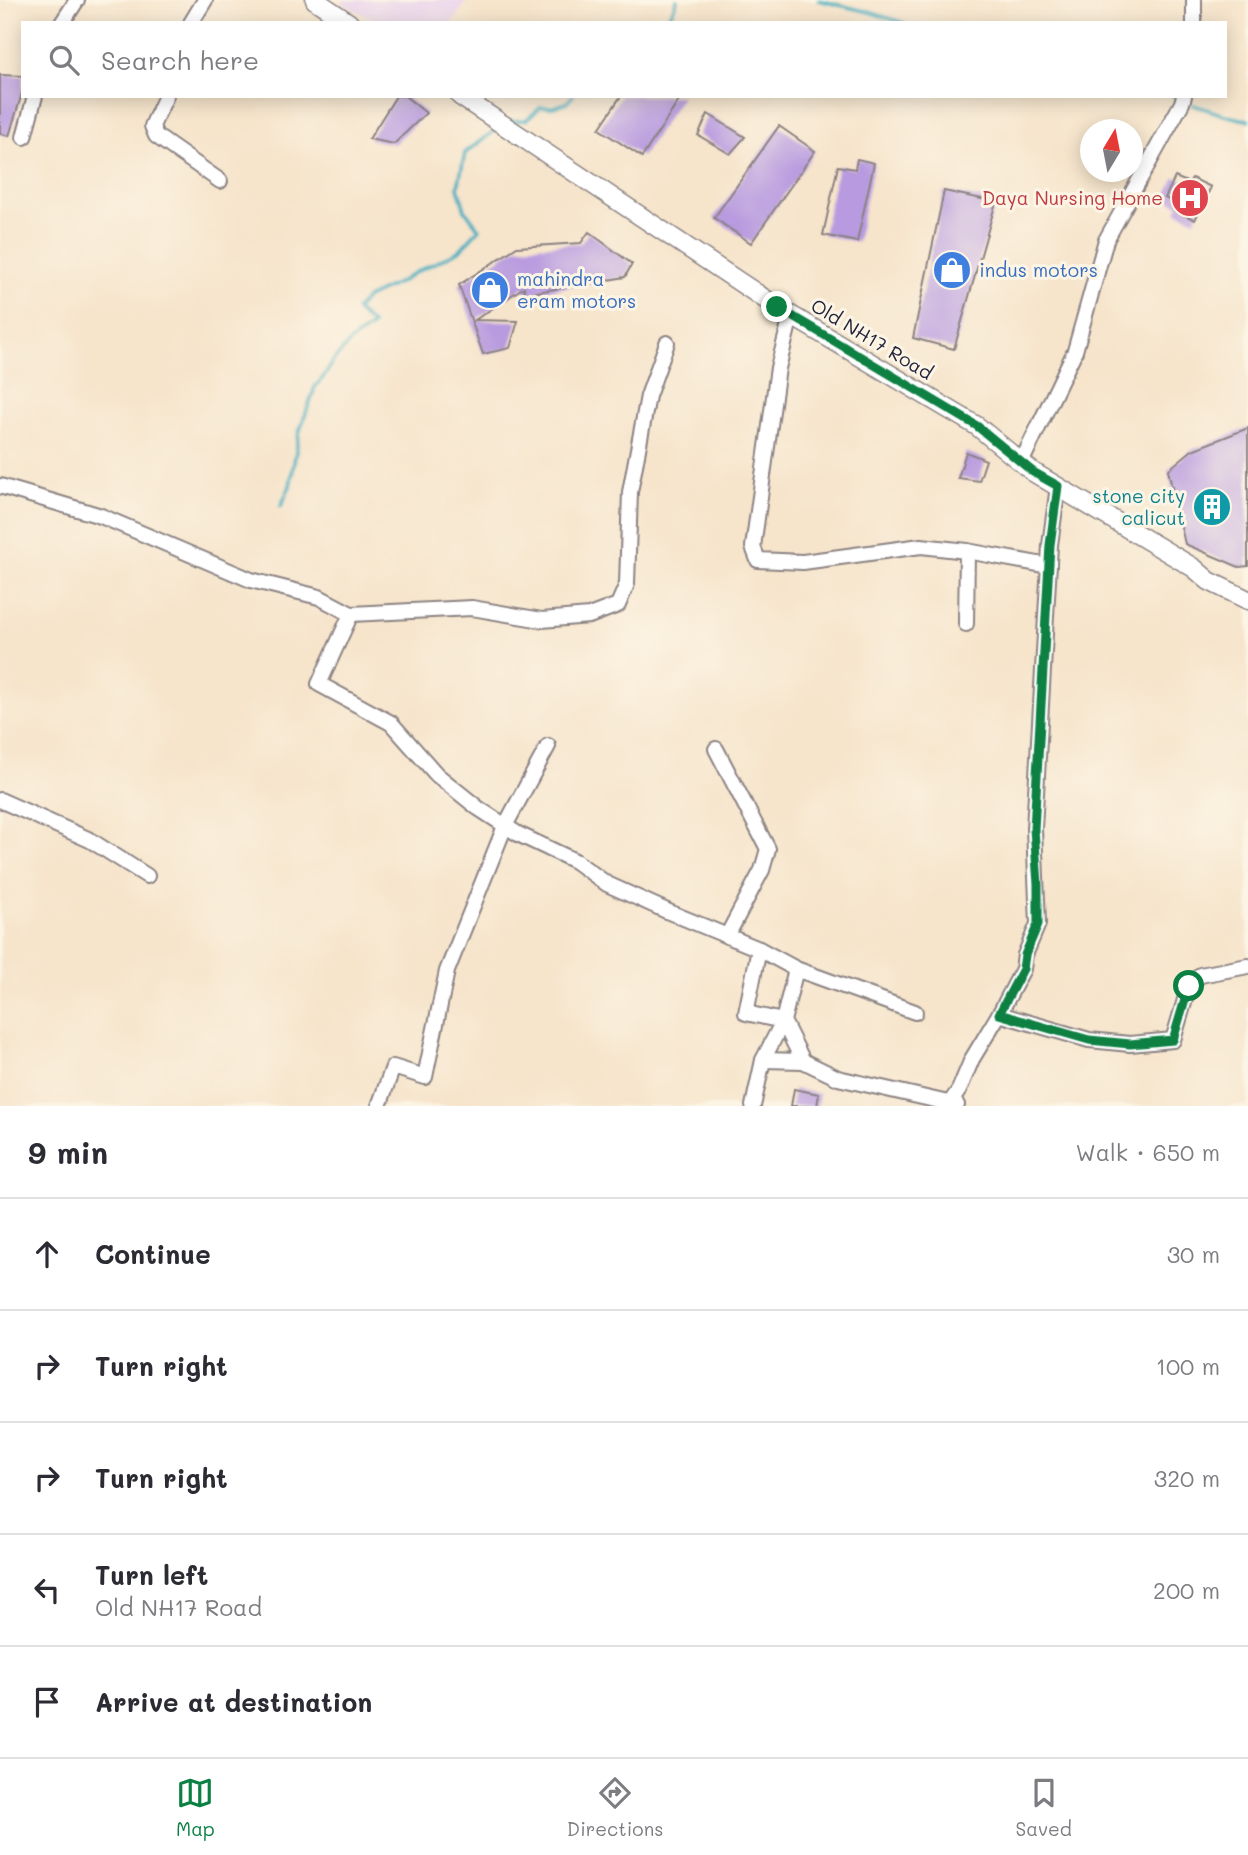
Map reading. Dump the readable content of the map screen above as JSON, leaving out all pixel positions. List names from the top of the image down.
{
  "streets": {
    "main road": ["Old NH17 Road"]
  },
  "places": {
    "hospital": ["Daya Nursing Home"],
    "shop": ["indus motors", "mahindra eram motors"],
    "building": ["stone city calicut"]
  },
  "north": "top",
  "page": {
    "search": "Search here",
    "heading": ["9 min", "Walk · 650 m"],
    "list": [
      ["Continue", "30 m"],
      ["Turn right", "100 m"],
      ["Turn right", "320 m"],
      ["Turn left", "Old NH17 Road", "200 m"],
      "Arrive at destination"
    ],
    "nav": ["Map", "Directions", "Saved"]
  }
}
